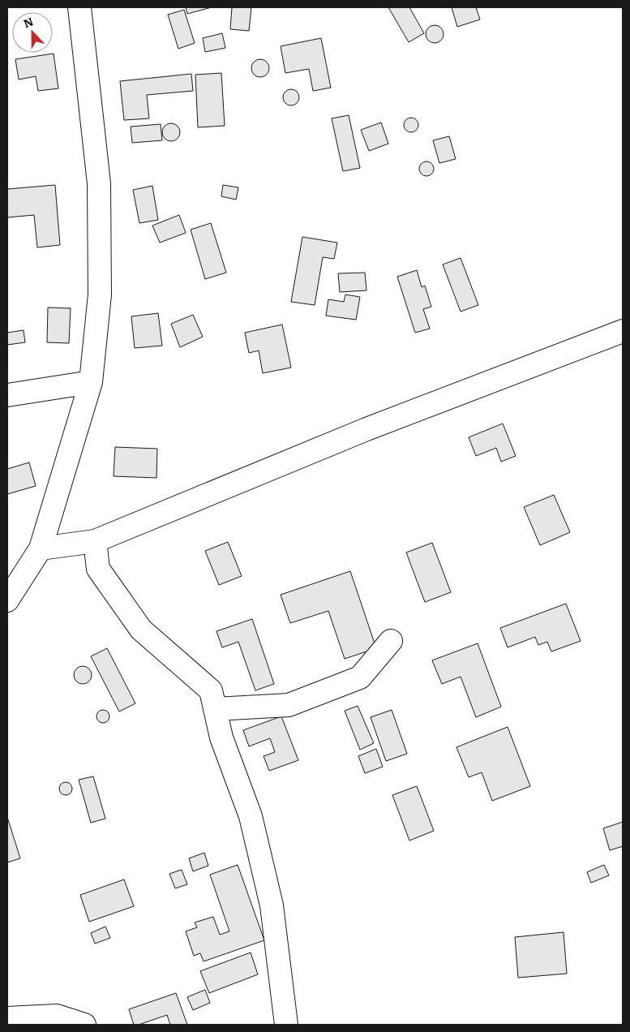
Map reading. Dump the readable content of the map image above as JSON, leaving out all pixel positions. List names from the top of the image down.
{
  "north": "top"
}
